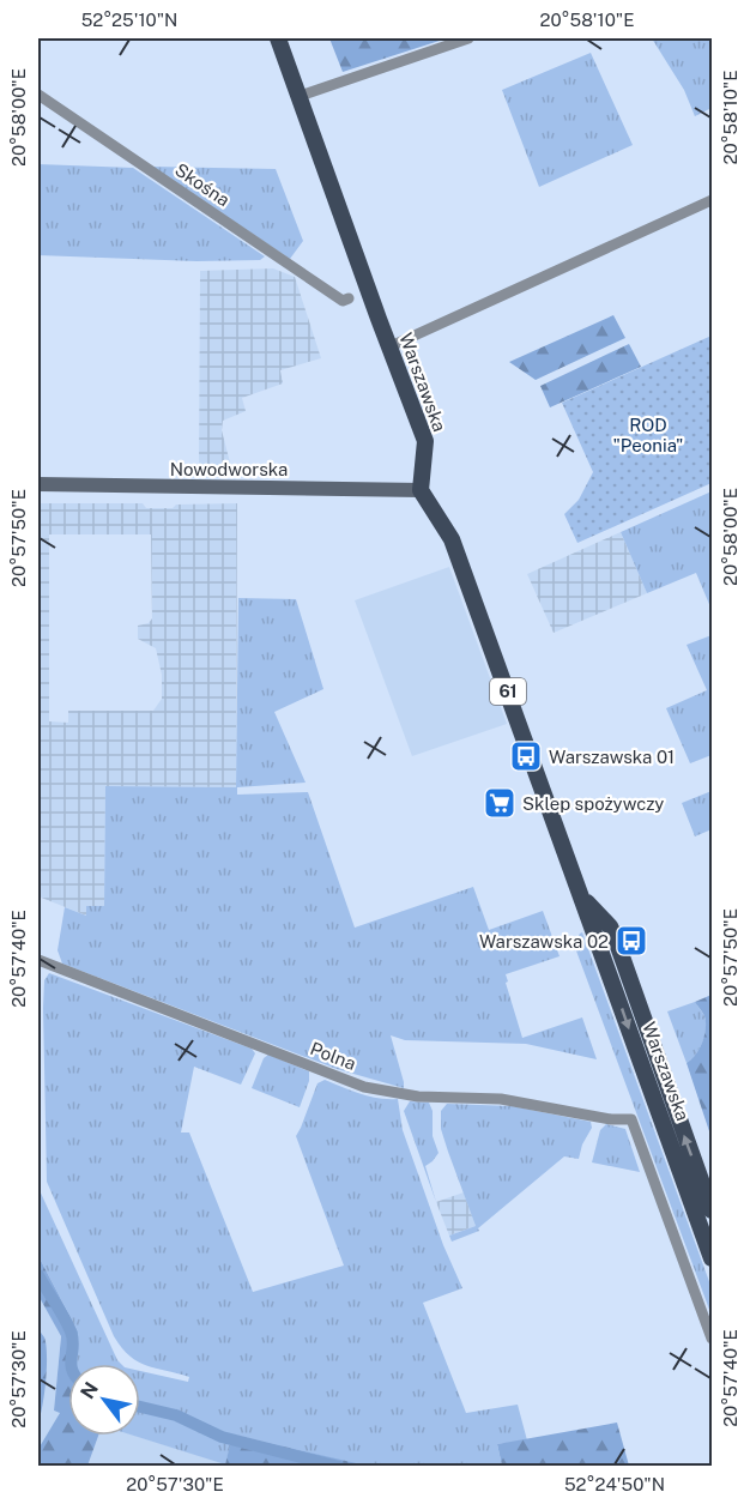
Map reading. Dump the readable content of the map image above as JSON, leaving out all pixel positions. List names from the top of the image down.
{
  "streets": {
    "main road": ["Warszawska", "Nowodworska", "61"],
    "street": ["Skośna", "Polna"]
  },
  "crossings": [
    ["Warszawska", "Nowodworska"]
  ],
  "parks": ["ROD \"Peonia\""],
  "places": {
    "bus stop": ["Warszawska 01", "Warszawska 02"],
    "supermarket": ["Sklep spożywczy"]
  },
  "north": "top left",
  "coordinates": [
    "52°25'10\"N",
    "20°58'10\"E",
    "20°58'00\"E",
    "20°57'50\"E",
    "20°57'40\"E",
    "20°57'30\"E",
    "52°24'50\"N"
  ]
}
